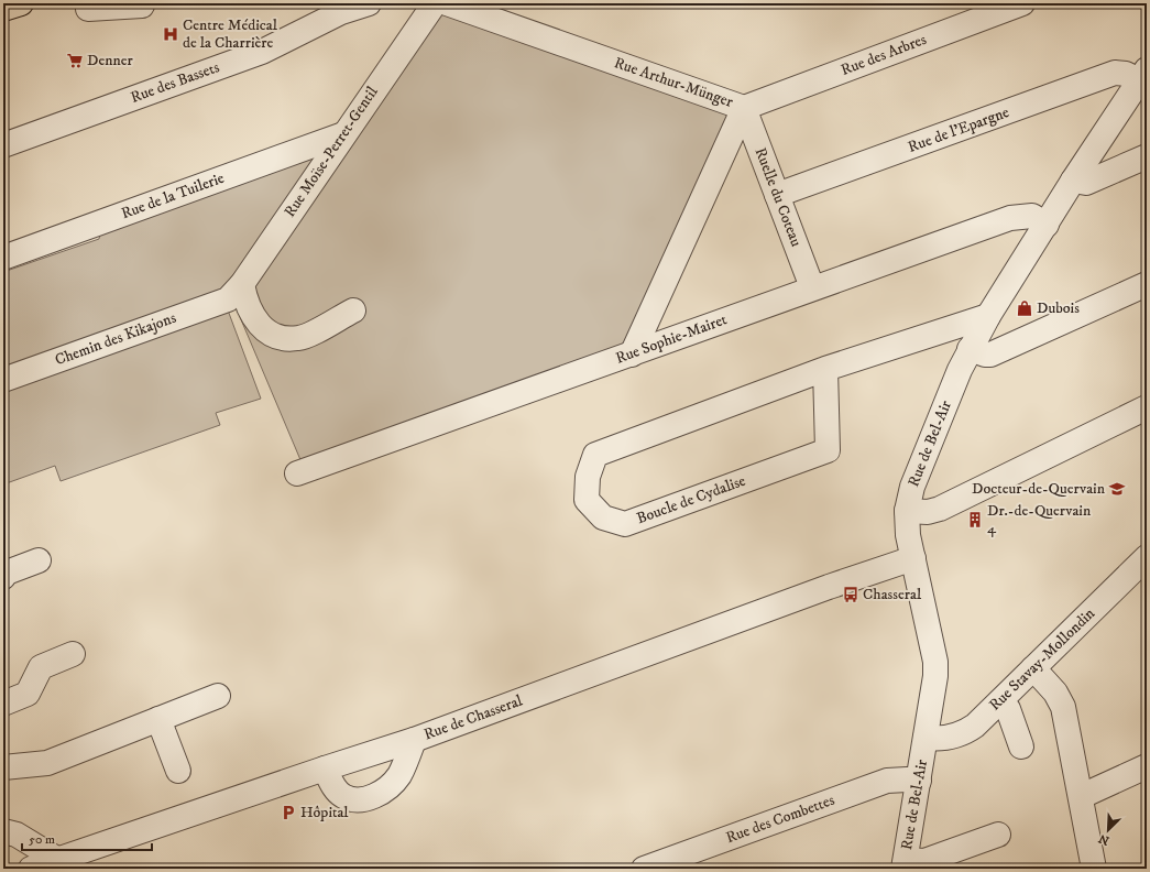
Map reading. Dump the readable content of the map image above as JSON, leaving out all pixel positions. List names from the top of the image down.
{
  "streets": {
    "street": [
      "Rue des Arbres",
      "Rue des Bassets",
      "Rue Arthur-Münger",
      "Rue de l'Epargne",
      "Rue Moïse-Perret-Gentil",
      "Rue de la Tuilerie",
      "Ruelle du Coteau",
      "Chemin des Kikajons",
      "Rue Sophie-Mairet",
      "Rue de Bel-Air",
      "Boucle de Cydalise",
      "Rue Stavay-Mollondin",
      "Rue de Chasseral",
      "Rue des Combettes"
    ]
  },
  "crossings": [
    ["Rue des Arbres", "Rue Arthur-Münger"],
    ["Rue des Arbres", "Ruelle du Coteau"],
    ["Rue Arthur-Münger", "Ruelle du Coteau"],
    ["Rue Arthur-Münger", "Rue Sophie-Mairet"],
    ["Rue de l'Epargne", "Ruelle du Coteau"],
    ["Rue de l'Epargne", "Rue de Bel-Air"],
    ["Rue Moïse-Perret-Gentil", "Rue de la Tuilerie"],
    ["Rue Moïse-Perret-Gentil", "Chemin des Kikajons"],
    ["Ruelle du Coteau", "Rue Sophie-Mairet"],
    ["Rue Sophie-Mairet", "Rue de Bel-Air"],
    ["Rue de Bel-Air", "Boucle de Cydalise"],
    ["Rue de Bel-Air", "Rue Stavay-Mollondin"],
    ["Rue de Bel-Air", "Rue de Chasseral"],
    ["Rue de Bel-Air", "Rue des Combettes"]
  ],
  "places": {
    "hospital": ["Centre Médical de la Charrière"],
    "supermarket": ["Denner"],
    "shop": ["Dubois"],
    "school or university": ["Docteur-de-Quervain"],
    "building": ["Dr.-de-Quervain 4"],
    "bus stop": ["Chasseral"],
    "parking": ["Hôpital"]
  },
  "scale_bar": "50 m",
  "north": "bottom left"
}
